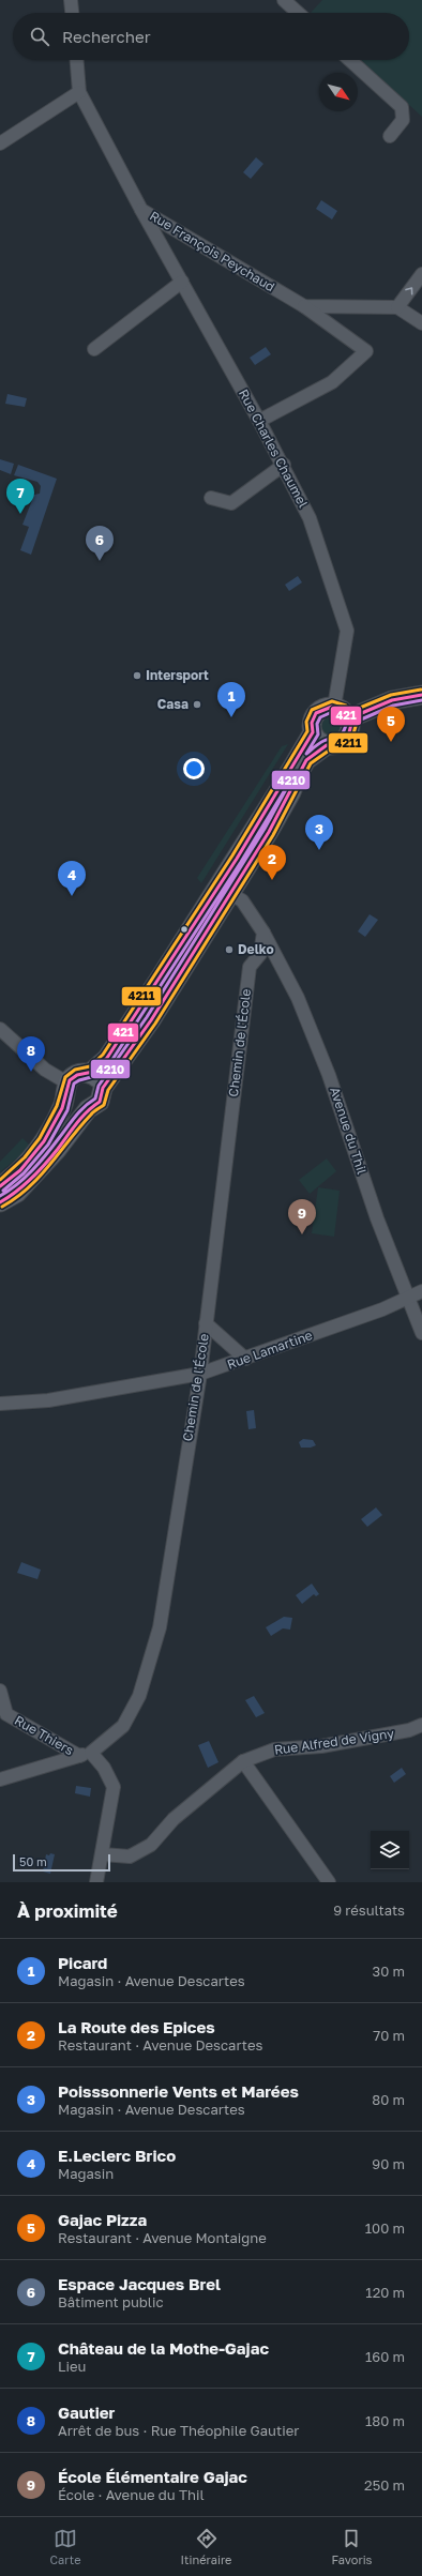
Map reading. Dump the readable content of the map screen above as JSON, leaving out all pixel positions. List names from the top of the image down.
{
  "streets": {
    "street": [
      "Rue François Peychaud",
      "Rue Charles Chaumel",
      "Chemin de l'École",
      "Avenue du Thil",
      "Rue Lamartine",
      "Rue Thiers",
      "Rue Alfred de Vigny"
    ]
  },
  "crossings": [
    ["Rue François Peychaud", "Rue Charles Chaumel"],
    ["Chemin de l'École", "Avenue du Thil"],
    ["Chemin de l'École", "Rue Lamartine"],
    ["Chemin de l'École", "Rue Thiers"],
    ["Avenue du Thil", "Rue Lamartine"]
  ],
  "places": ["Intersport", "Casa", "Delko"],
  "lines": ["transit line 4211", "transit line 421", "transit line 4210"],
  "scale_bar": "50 m",
  "north": "bottom right",
  "page": {
    "search": "Rechercher",
    "pins": [
      "7",
      "6",
      "1",
      "5",
      "3",
      "2",
      "4",
      "8",
      "9"
    ],
    "scale": "50 m",
    "heading": ["À proximité", "9 résultats"],
    "list": [
      {
        "mark": "1",
        "name": "Picard",
        "note": "Magasin · Avenue Descartes",
        "value": "30 m"
      },
      {
        "mark": "2",
        "name": "La Route des Epices",
        "note": "Restaurant · Avenue Descartes",
        "value": "70 m"
      },
      {
        "mark": "3",
        "name": "Poisssonnerie Vents et Marées",
        "note": "Magasin · Avenue Descartes",
        "value": "80 m"
      },
      {
        "mark": "4",
        "name": "E.Leclerc Brico",
        "note": "Magasin",
        "value": "90 m"
      },
      {
        "mark": "5",
        "name": "Gajac Pizza",
        "note": "Restaurant · Avenue Montaigne",
        "value": "100 m"
      },
      {
        "mark": "6",
        "name": "Espace Jacques Brel",
        "note": "Bâtiment public",
        "value": "120 m"
      },
      {
        "mark": "7",
        "name": "Château de la Mothe-Gajac",
        "note": "Lieu",
        "value": "160 m"
      },
      {
        "mark": "8",
        "name": "Gautier",
        "note": "Arrêt de bus · Rue Théophile Gautier",
        "value": "180 m"
      },
      {
        "mark": "9",
        "name": "École Élémentaire Gajac",
        "note": "École · Avenue du Thil",
        "value": "250 m"
      }
    ],
    "nav": ["Carte", "Itinéraire", "Favoris"]
  }
}
